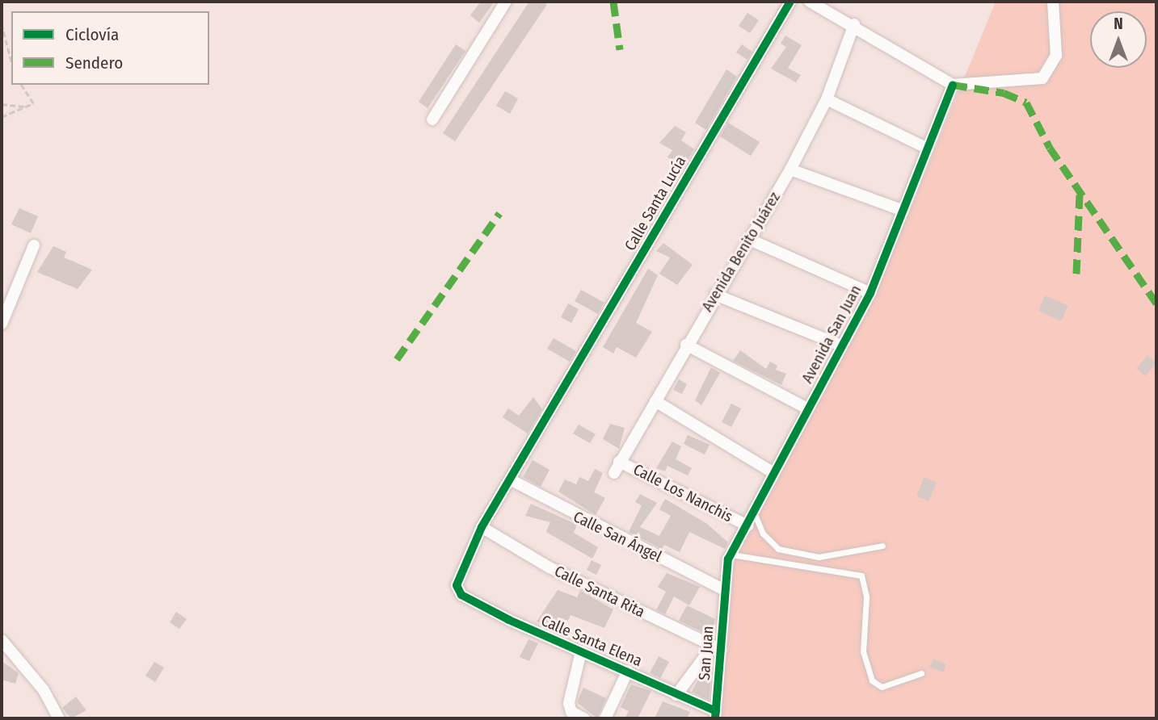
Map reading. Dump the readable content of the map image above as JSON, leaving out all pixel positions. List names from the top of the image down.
{
  "streets": {
    "street": [
      "Calle Santa Lucía",
      "Avenida Benito Juárez",
      "Avenida San Juan",
      "Calle Los Nanchis",
      "Calle San Ángel",
      "Calle Santa Rita",
      "Calle Santa Elena",
      "San Juan"
    ]
  },
  "crossings": [
    ["Calle Santa Lucía", "Calle San Ángel"],
    ["Calle Santa Lucía", "Calle Santa Rita"],
    ["Calle Santa Lucía", "Calle Santa Elena"],
    ["Avenida Benito Juárez", "Calle Los Nanchis"],
    ["Avenida San Juan", "Calle Los Nanchis"],
    ["Avenida San Juan", "Calle San Ángel"],
    ["Avenida San Juan", "San Juan"],
    ["Calle San Ángel", "San Juan"],
    ["Calle Santa Rita", "San Juan"],
    ["Calle Santa Elena", "San Juan"]
  ],
  "legend": ["Ciclovía", "Sendero"],
  "north": "top"
}
